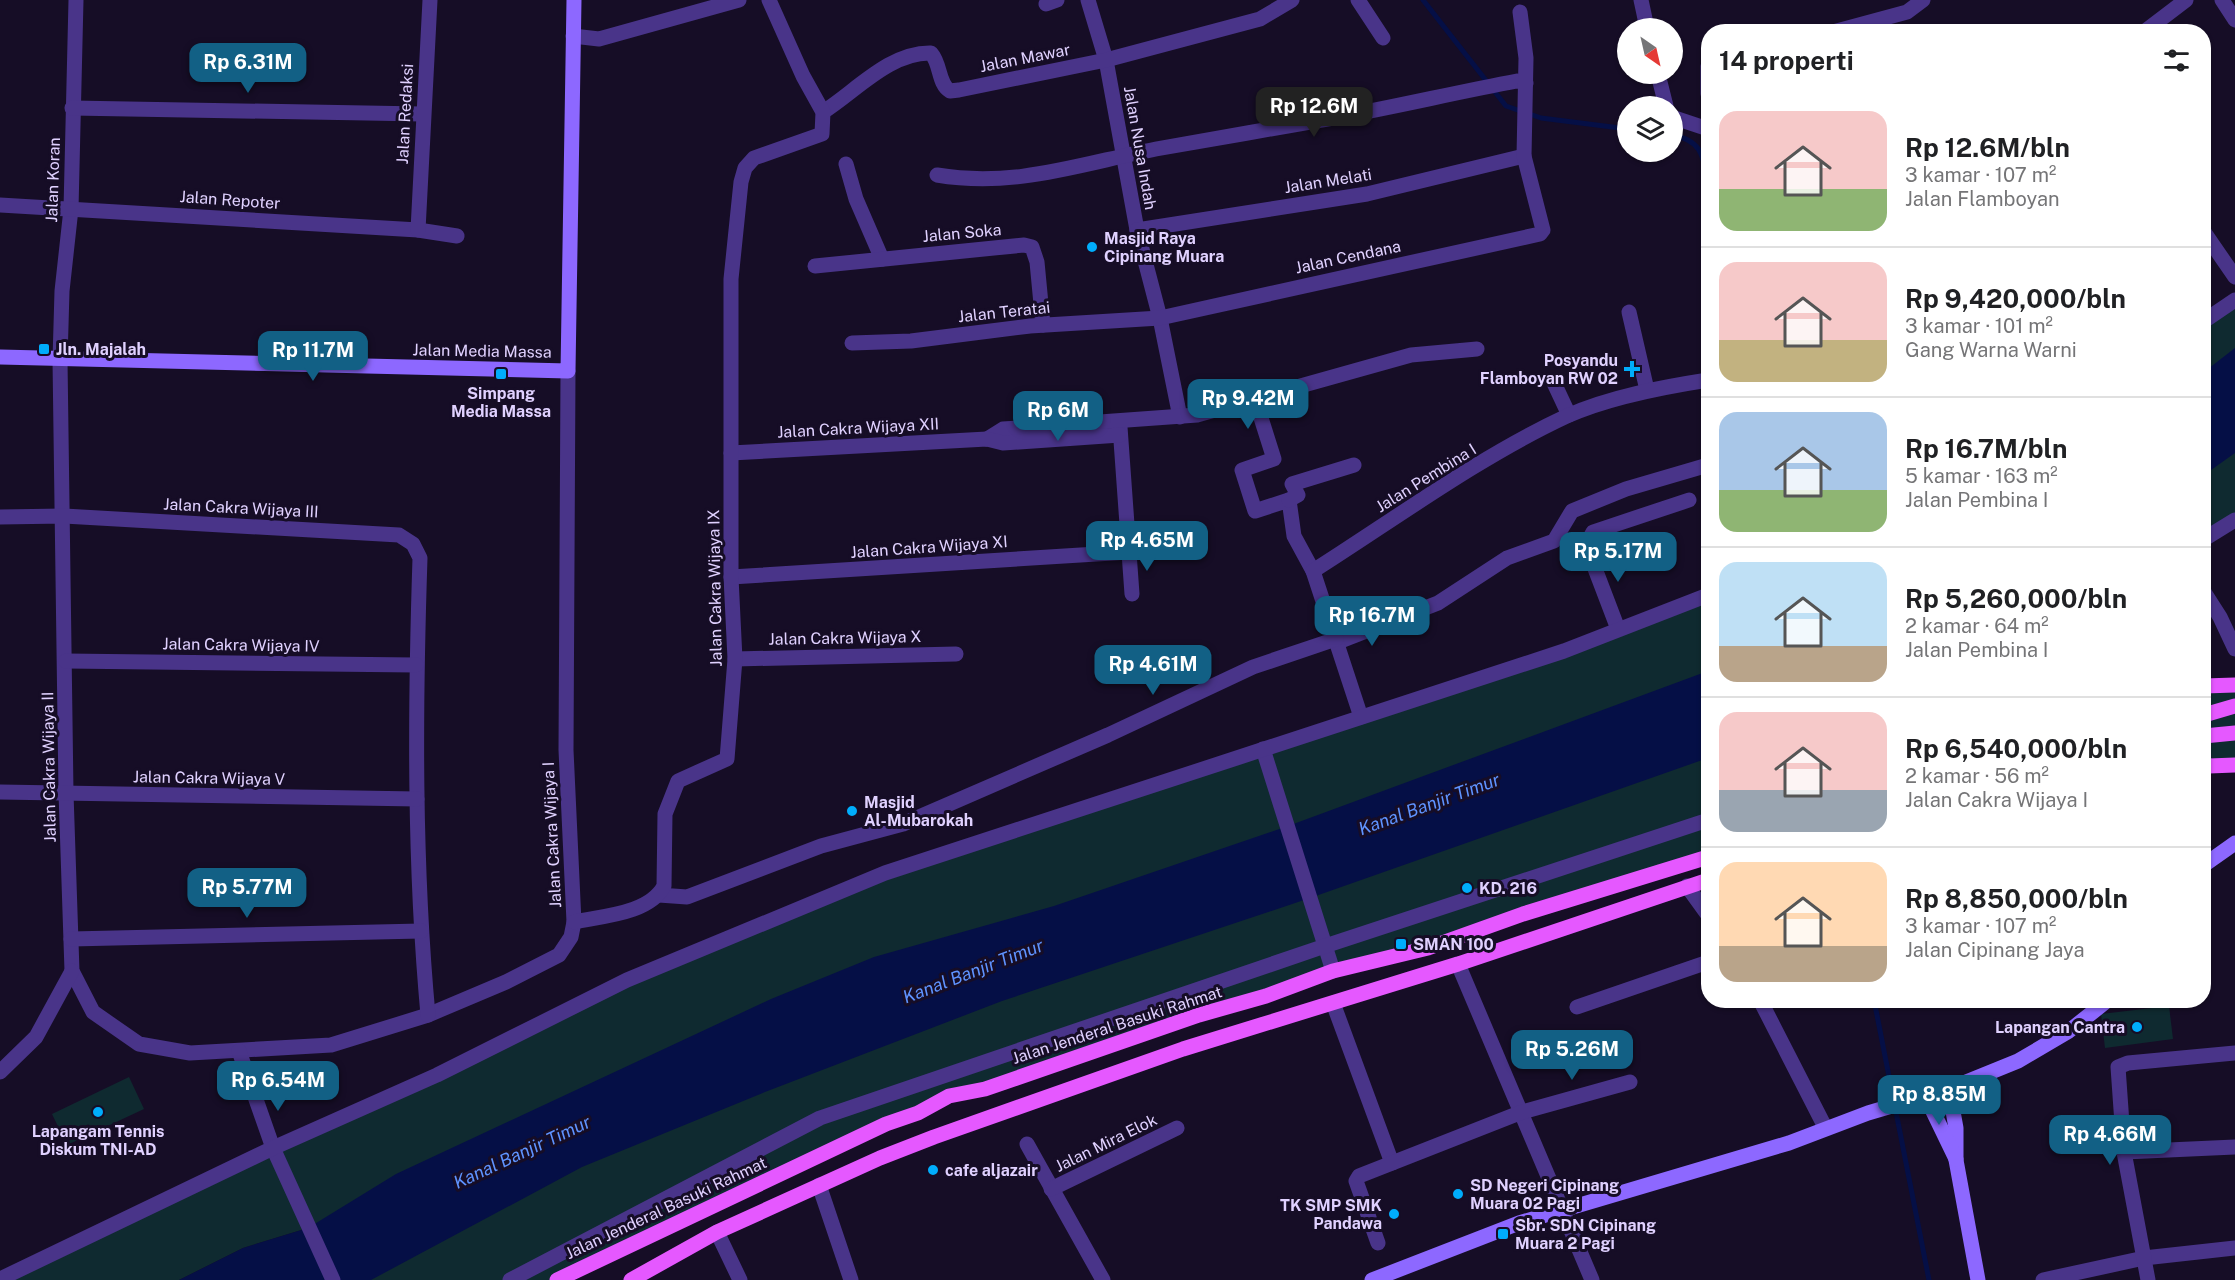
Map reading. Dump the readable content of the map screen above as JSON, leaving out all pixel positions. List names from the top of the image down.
{
  "streets": {
    "main road": ["Jalan Jenderal Basuki Rahmat"],
    "street": [
      "Jalan Mawar",
      "Jalan Redaksi",
      "Jalan Nusa Indah",
      "Jalan Koran",
      "Jalan Melati",
      "Jalan Repoter",
      "Jalan Soka",
      "Jalan Cendana",
      "Jalan Teratai",
      "Jalan Media Massa",
      "Jalan Cakra Wijaya XII",
      "Jalan Pembina I",
      "Jalan Cakra Wijaya III",
      "Jalan Cakra Wijaya XI",
      "Jalan Cakra Wijaya IX",
      "Jalan Cakra Wijaya X",
      "Jalan Cakra Wijaya IV",
      "Jalan Cakra Wijaya II",
      "Jalan Cakra Wijaya V",
      "Jalan Cakra Wijaya I",
      "Jalan Mira Elok"
    ]
  },
  "crossings": [
    ["Jalan Mawar", "Jalan Nusa Indah"],
    ["Jalan Mawar", "Jalan Cakra Wijaya IX"],
    ["Jalan Redaksi", "Jalan Repoter"],
    ["Jalan Nusa Indah", "Jalan Melati"],
    ["Jalan Nusa Indah", "Jalan Cendana"],
    ["Jalan Nusa Indah", "Jalan Teratai"],
    ["Jalan Nusa Indah", "Jalan Cakra Wijaya XII"],
    ["Jalan Koran", "Jalan Repoter"],
    ["Jalan Koran", "Jalan Media Massa"],
    ["Jalan Koran", "Jalan Cakra Wijaya II"],
    ["Jalan Melati", "Jalan Cendana"],
    ["Jalan Soka", "Jalan Teratai"],
    ["Jalan Cendana", "Jalan Teratai"],
    ["Jalan Media Massa", "Jalan Cakra Wijaya II"],
    ["Jalan Media Massa", "Jalan Cakra Wijaya I"],
    ["Jalan Cakra Wijaya XII", "Jalan Cakra Wijaya IX"],
    ["Jalan Cakra Wijaya III", "Jalan Cakra Wijaya IV"],
    ["Jalan Cakra Wijaya III", "Jalan Cakra Wijaya II"],
    ["Jalan Cakra Wijaya XI", "Jalan Cakra Wijaya IX"],
    ["Jalan Cakra Wijaya IX", "Jalan Cakra Wijaya X"],
    ["Jalan Cakra Wijaya IV", "Jalan Cakra Wijaya II"],
    ["Jalan Cakra Wijaya II", "Jalan Cakra Wijaya V"],
    ["Jalan Cakra Wijaya II", "Jalan Cakra Wijaya I"]
  ],
  "water": ["Kanal Banjir Timur"],
  "places": {
    "other": [
      "Masjid Raya Cipinang Muara",
      "Masjid Al-Mubarokah",
      "KD. 216",
      "Lapangan Cantra",
      "Lapangam Tennis Diskum TNI-AD",
      "cafe aljazair",
      "SD Negeri Cipinang Muara 02 Pagi",
      "TK SMP SMK Pandawa"
    ],
    "transit": [
      "Jln. Majalah",
      "Simpang Media Massa",
      "SMAN 100",
      "Sbr. SDN Cipinang Muara 2 Pagi"
    ],
    "health": ["Posyandu Flamboyan RW 02"]
  },
  "north": "bottom right",
  "page": {
    "heading": "14 properti",
    "price": [
      "Rp 6.31M",
      "Rp 12.6M",
      "Rp 11.7M",
      "Rp 9.42M",
      "Rp 6M",
      "Rp 4.65M",
      "Rp 5.17M",
      "Rp 16.7M",
      "Rp 4.61M",
      "Rp 5.77M",
      "Rp 5.26M",
      "Rp 6.54M",
      "Rp 8.85M",
      "Rp 4.66M"
    ],
    "list": [
      {
        "name": "Rp 12.6M/bln",
        "note": "3 kamar · 107 m² · Jalan Flamboyan"
      },
      {
        "name": "Rp 9,420,000/bln",
        "note": "3 kamar · 101 m² · Gang Warna Warni"
      },
      {
        "name": "Rp 16.7M/bln",
        "note": "5 kamar · 163 m² · Jalan Pembina I"
      },
      {
        "name": "Rp 5,260,000/bln",
        "note": "2 kamar · 64 m² · Jalan Pembina I"
      },
      {
        "name": "Rp 6,540,000/bln",
        "note": "2 kamar · 56 m² · Jalan Cakra Wijaya I"
      },
      {
        "name": "Rp 8,850,000/bln",
        "note": "3 kamar · 107 m² · Jalan Cipinang Jaya"
      }
    ]
  }
}
